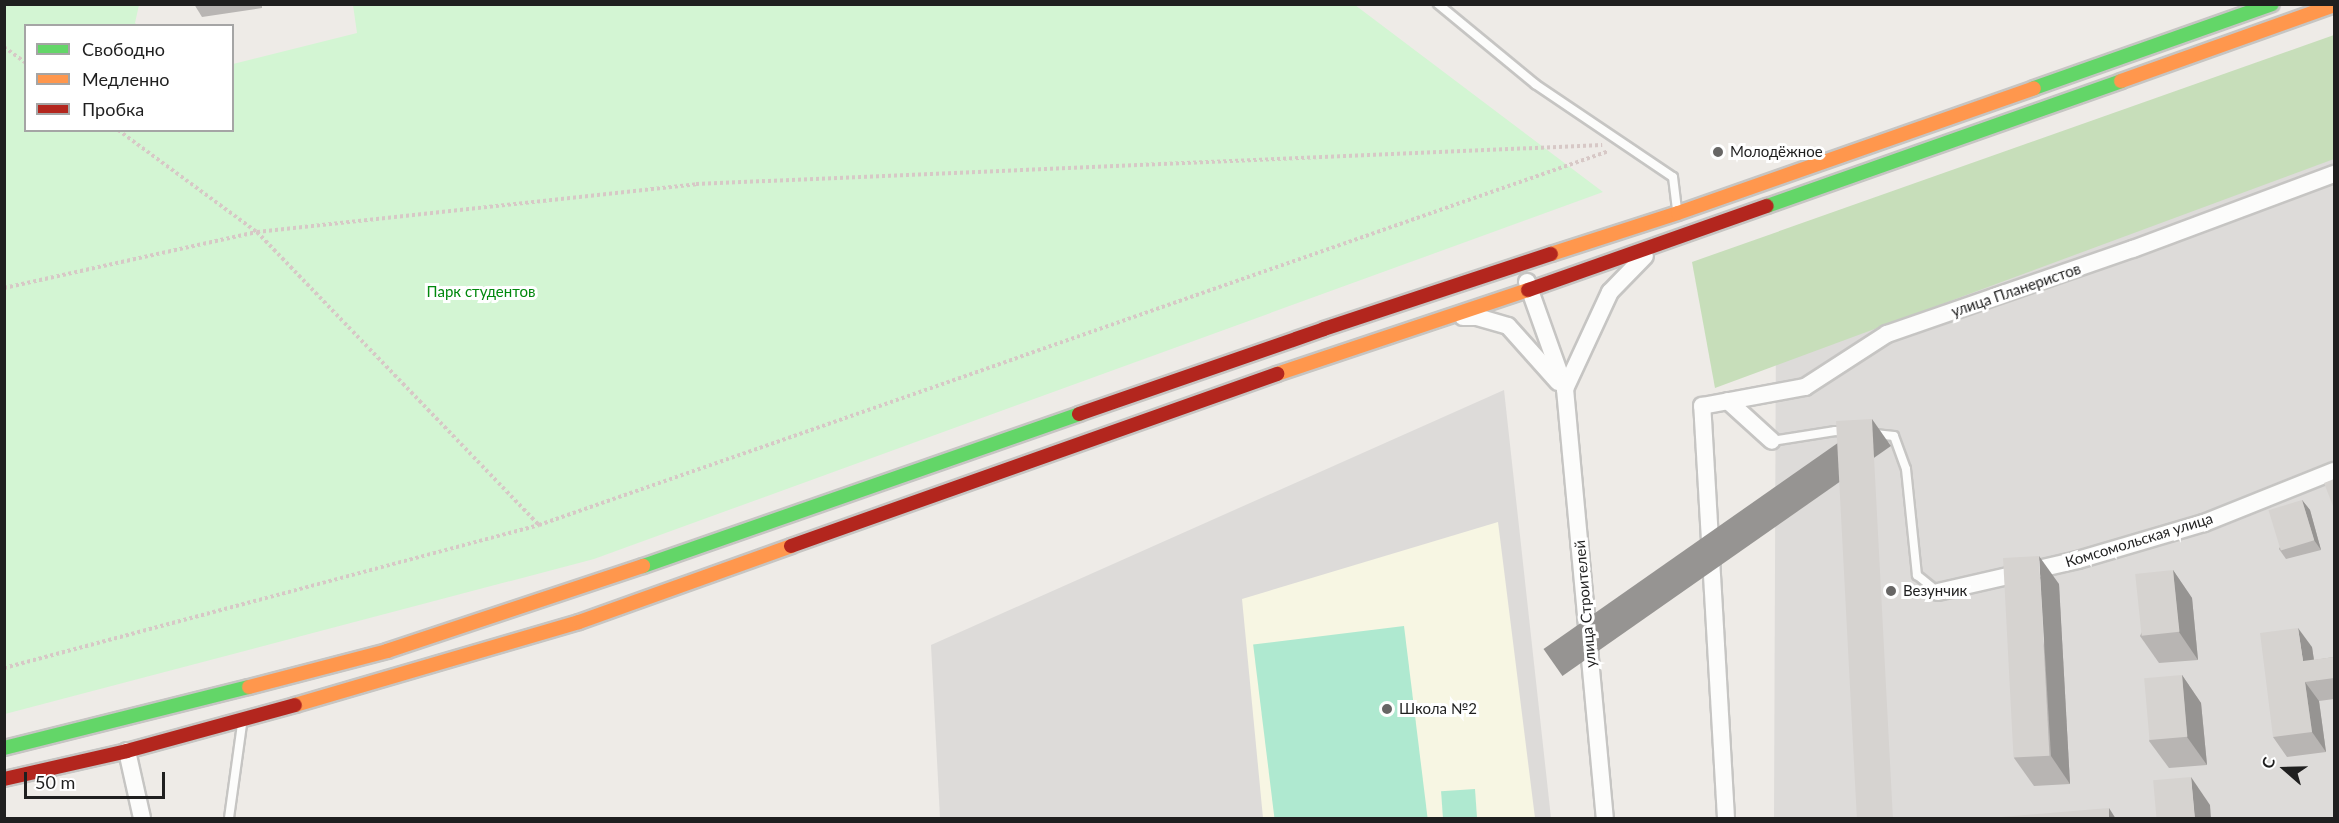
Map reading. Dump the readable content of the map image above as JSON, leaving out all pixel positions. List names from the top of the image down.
{
  "streets": {
    "street": ["улица Планеристов", "Комсомольская улица", "улица Строителей"]
  },
  "parks": ["Парк студентов"],
  "places": ["Молодёжное", "Везунчик", "Школа №2"],
  "legend": ["Свободно", "Медленно", "Пробка"],
  "scale_bar": "50 m",
  "north": "left"
}
